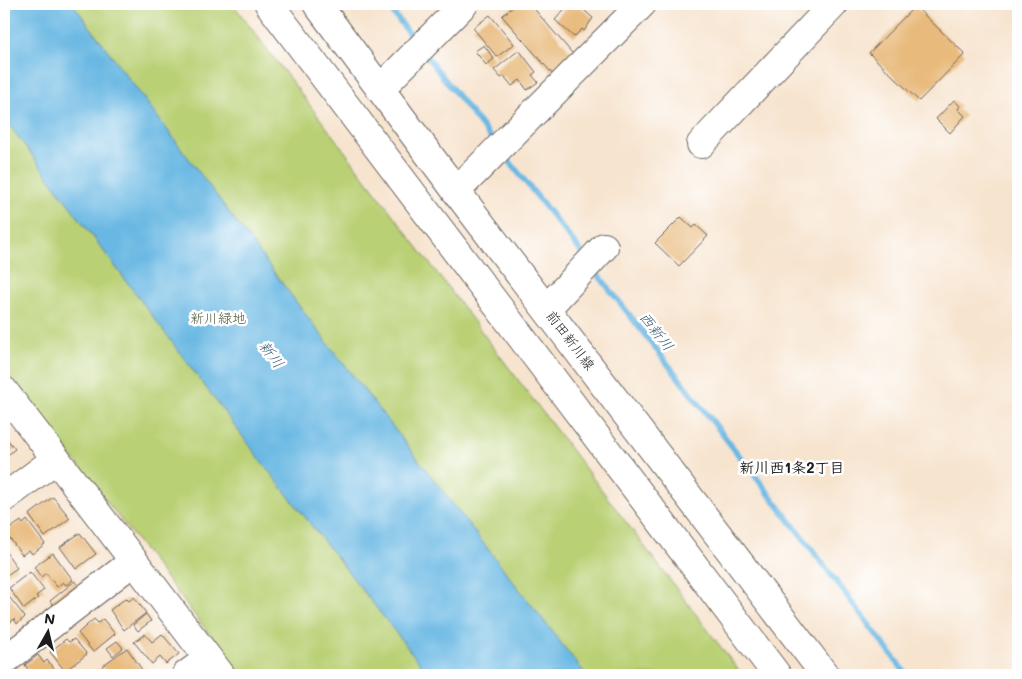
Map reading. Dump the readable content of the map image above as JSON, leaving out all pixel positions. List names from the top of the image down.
{
  "streets": {
    "main road": ["前田新川線"]
  },
  "districts": ["新川西1条2丁目"],
  "water": ["西新川", "新川"],
  "parks": ["新川緑地"],
  "north": "top"
}
